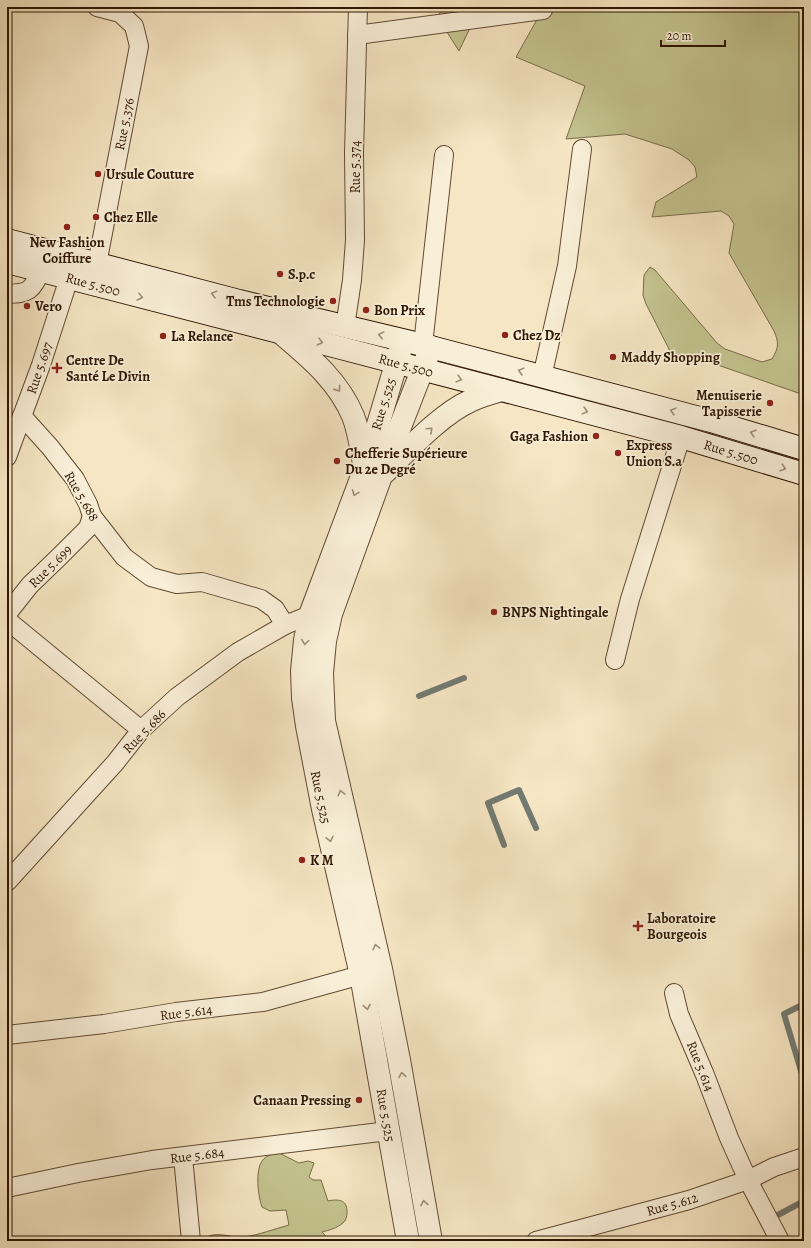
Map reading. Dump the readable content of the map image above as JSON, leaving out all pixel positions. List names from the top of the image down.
{
  "streets": {
    "street": [
      "Rue 5.376",
      "Rue 5.374",
      "Rue 5.500",
      "Rue 5.697",
      "Rue 5.525",
      "Rue 5.688",
      "Rue 5.699",
      "Rue 5.686",
      "Rue 5.614",
      "Rue 5.684",
      "Rue 5.612"
    ]
  },
  "crossings": [
    ["Rue 5.376", "Rue 5.500"],
    ["Rue 5.374", "Rue 5.500"],
    ["Rue 5.500", "Rue 5.697"],
    ["Rue 5.500", "Rue 5.525"],
    ["Rue 5.697", "Rue 5.688"],
    ["Rue 5.525", "Rue 5.686"],
    ["Rue 5.525", "Rue 5.614"],
    ["Rue 5.525", "Rue 5.684"],
    ["Rue 5.688", "Rue 5.699"],
    ["Rue 5.688", "Rue 5.686"],
    ["Rue 5.614", "Rue 5.612"]
  ],
  "places": {
    "other": [
      "Ursule Couture",
      "Chez Elle",
      "New Fashion Coiffure",
      "S.p.c",
      "Tms Technologie",
      "Vero",
      "Bon Prix",
      "Chez Dz",
      "La Relance",
      "Maddy Shopping",
      "Menuiserie Tapisserie",
      "Gaga Fashion",
      "Express Union S.a",
      "Chefferie Supérieure Du 2e Degré",
      "BNPS Nightingale",
      "K M",
      "Canaan Pressing"
    ],
    "health": ["Centre De Santé Le Divin", "Laboratoire Bourgeois"]
  },
  "scale_bar": "20 m"
}
